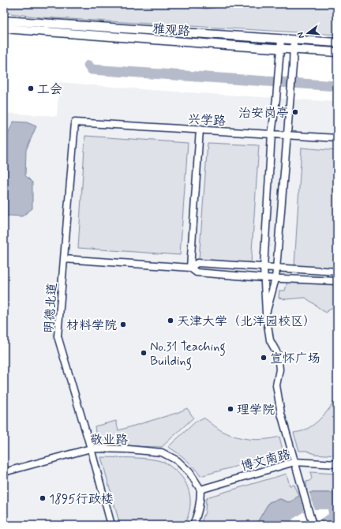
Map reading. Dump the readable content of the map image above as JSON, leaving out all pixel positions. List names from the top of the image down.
{
  "streets": {
    "main road": ["雅观路"],
    "street": [
      "兴学路",
      "明德北道",
      "敬业路",
      "博文南路"
    ]
  },
  "crossings": [
    ["兴学路", "明德北道"],
    ["明德北道", "敬业路"],
    ["敬业路", "博文南路"]
  ],
  "places": [
    "工会",
    "治安岗亭",
    "天津大学（北洋园校区）",
    "材料学院",
    "No.31 Teaching Building",
    "宣怀广场",
    "理学院",
    "1895行政楼"
  ],
  "north": "left"
}
